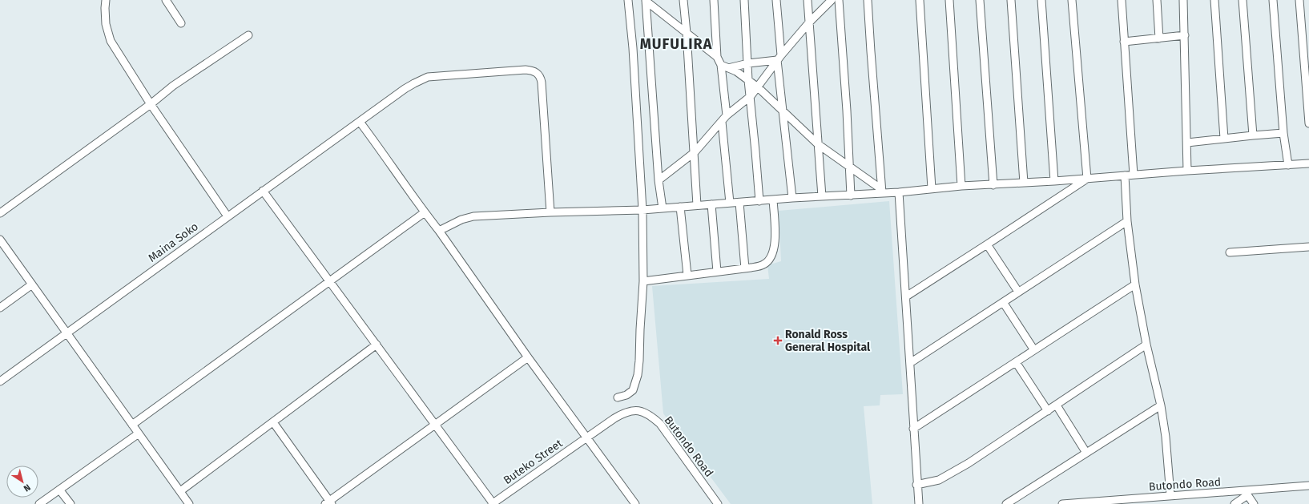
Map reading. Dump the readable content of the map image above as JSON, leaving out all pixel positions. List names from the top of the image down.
{
  "streets": {
    "street": ["Maina Soko", "Butondo Road", "Buteko Street"]
  },
  "crossings": [
    ["Butondo Road", "Buteko Street"]
  ],
  "districts": ["MUFULIRA"],
  "places": {
    "health": ["Ronald Ross General Hospital"]
  },
  "north": "bottom right"
}
